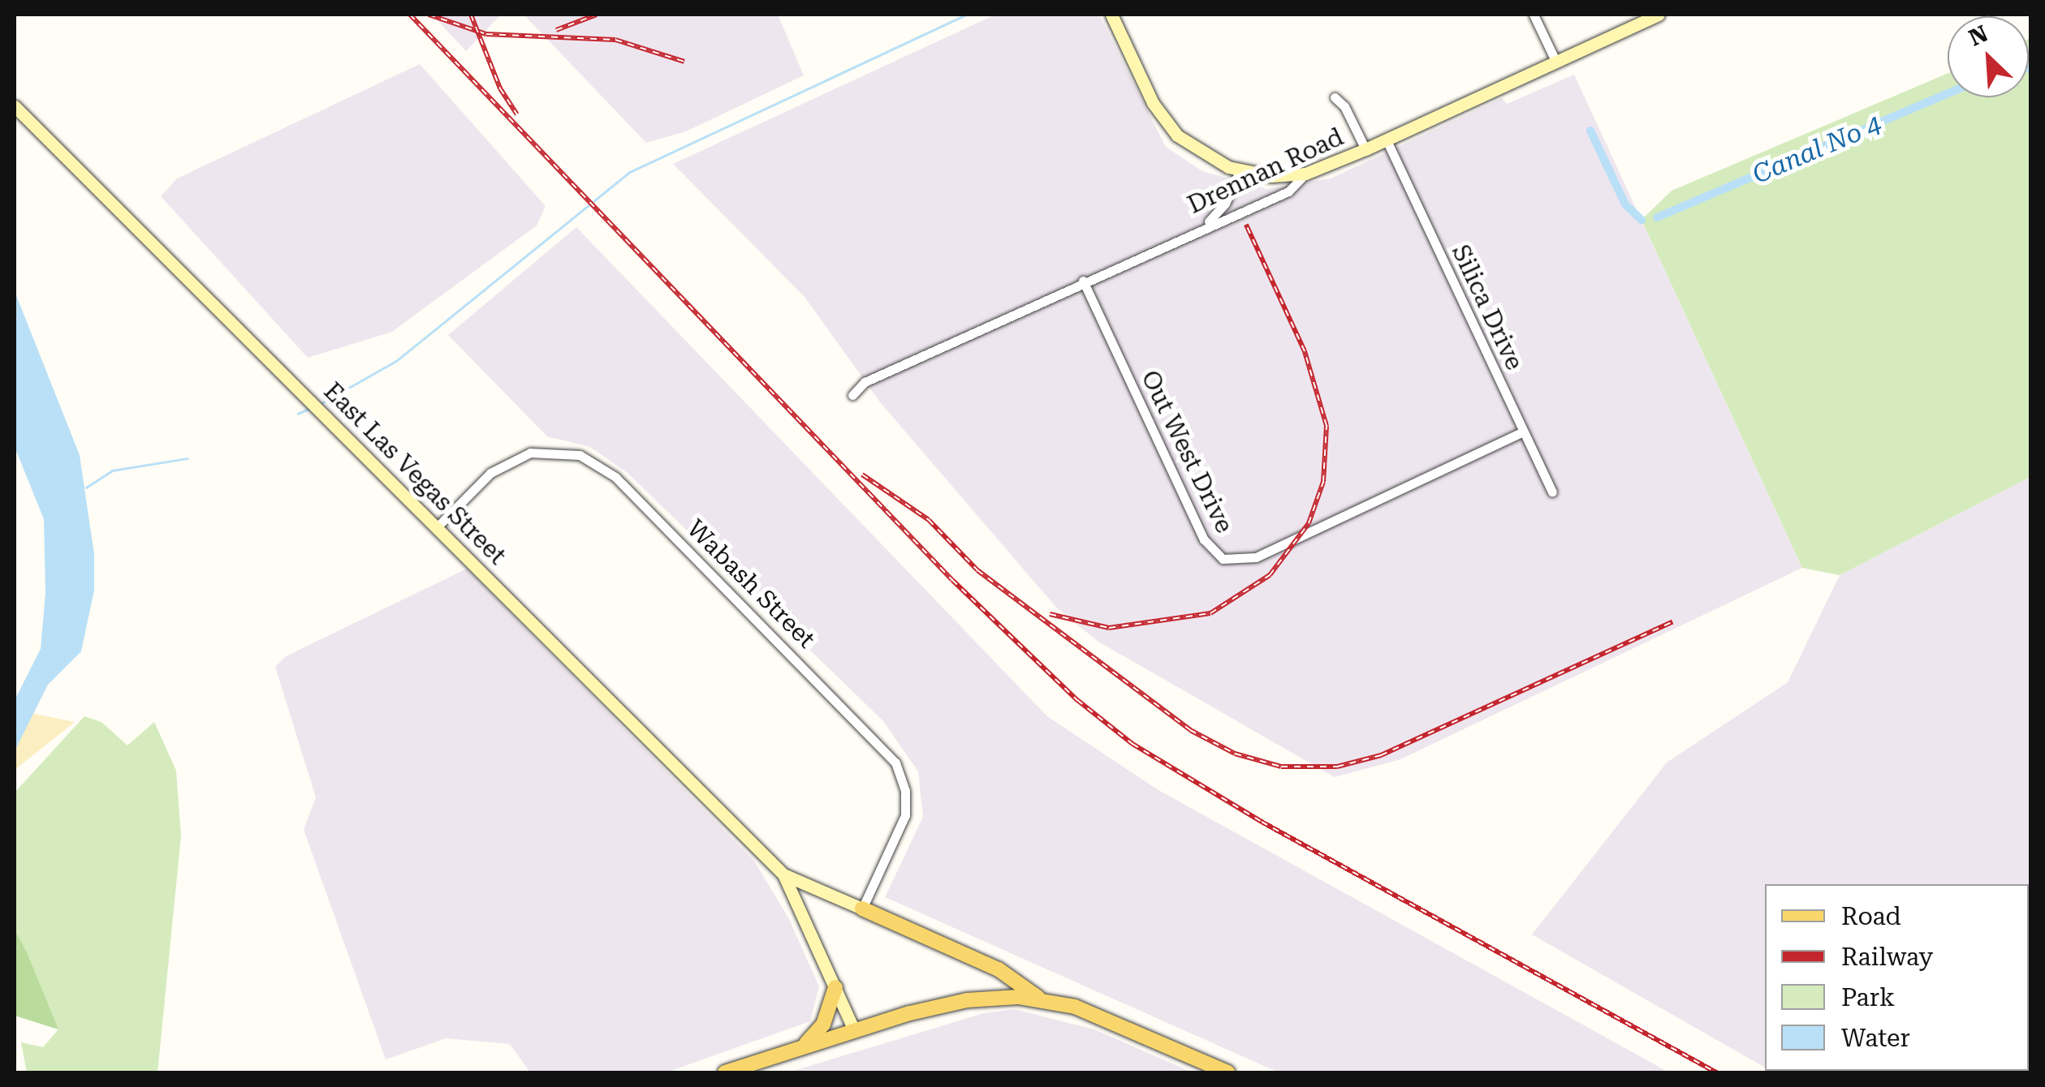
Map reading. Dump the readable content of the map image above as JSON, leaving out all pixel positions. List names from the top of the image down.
{
  "streets": {
    "street": [
      "Drennan Road",
      "Silica Drive",
      "Out West Drive",
      "East Las Vegas Street",
      "Wabash Street"
    ]
  },
  "crossings": [
    ["Drennan Road", "Silica Drive"],
    ["Drennan Road", "Out West Drive"],
    ["Silica Drive", "Out West Drive"],
    ["East Las Vegas Street", "Wabash Street"]
  ],
  "water": ["Canal No 4"],
  "legend": [
    "Road",
    "Railway",
    "Park",
    "Water"
  ],
  "north": "top left"
}
